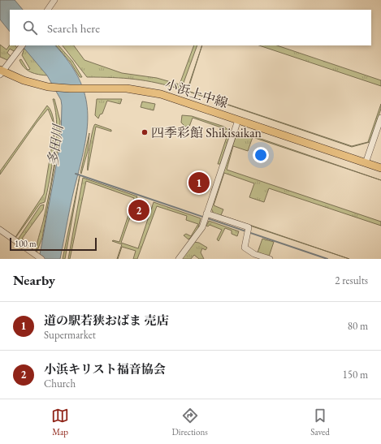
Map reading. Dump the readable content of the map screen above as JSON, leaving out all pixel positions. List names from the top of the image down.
{
  "streets": {
    "main road": ["小浜上中線"]
  },
  "water": ["多田川"],
  "places": ["四季彩館 Shikisaikan"],
  "scale_bar": "100 m",
  "page": {
    "search": "Search here",
    "pins": ["1", "2"],
    "scale": "100 m",
    "heading": ["Nearby", "2 results"],
    "list": [
      {
        "mark": "1",
        "name": "道の駅若狭おばま 売店",
        "note": "Supermarket",
        "value": "80 m"
      },
      {
        "mark": "2",
        "name": "小浜キリスト福音協会",
        "note": "Church",
        "value": "150 m"
      }
    ],
    "nav": ["Map", "Directions", "Saved"]
  }
}
